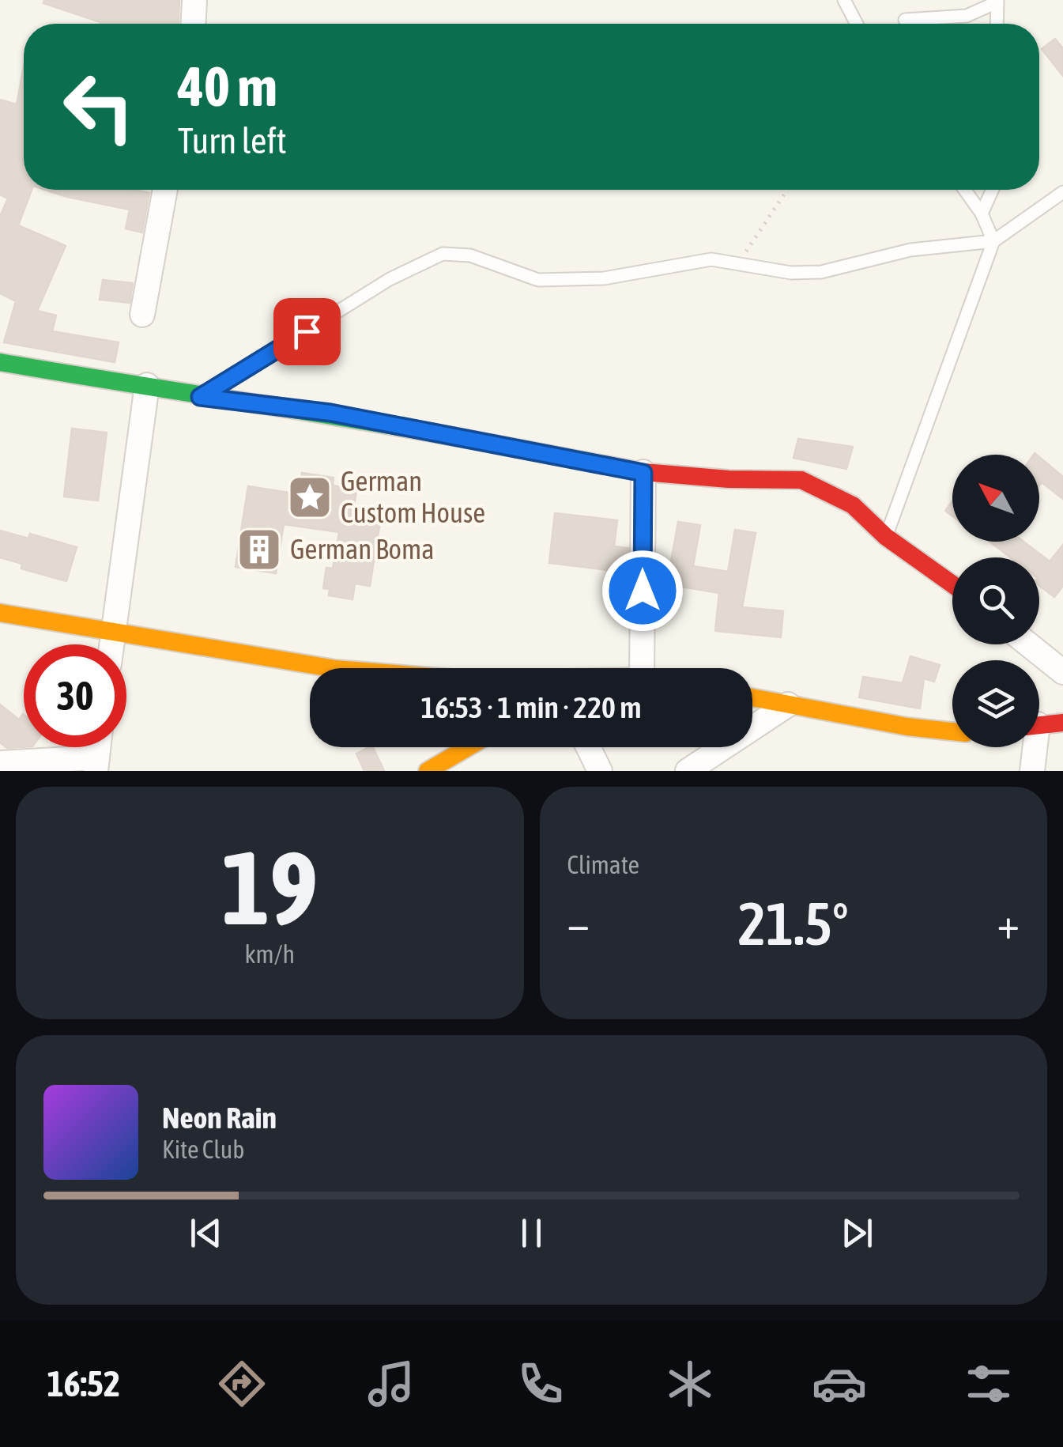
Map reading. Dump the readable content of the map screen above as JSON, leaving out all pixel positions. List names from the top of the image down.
{
  "places": {
    "place": ["German Custom House"],
    "building": ["German Boma"]
  },
  "north": "top left",
  "page": {
    "turn": ["40 m", "Turn left"],
    "limit": "30",
    "trip": "16:53 · 1 min · 220 m",
    "tile": [
      ["19", "km/h"],
      "Climate"
    ],
    "heat": ["−", "21.5°", "+"],
    "song": ["Neon Rain", "Kite Club"],
    "tabs": "16:52"
  }
}
